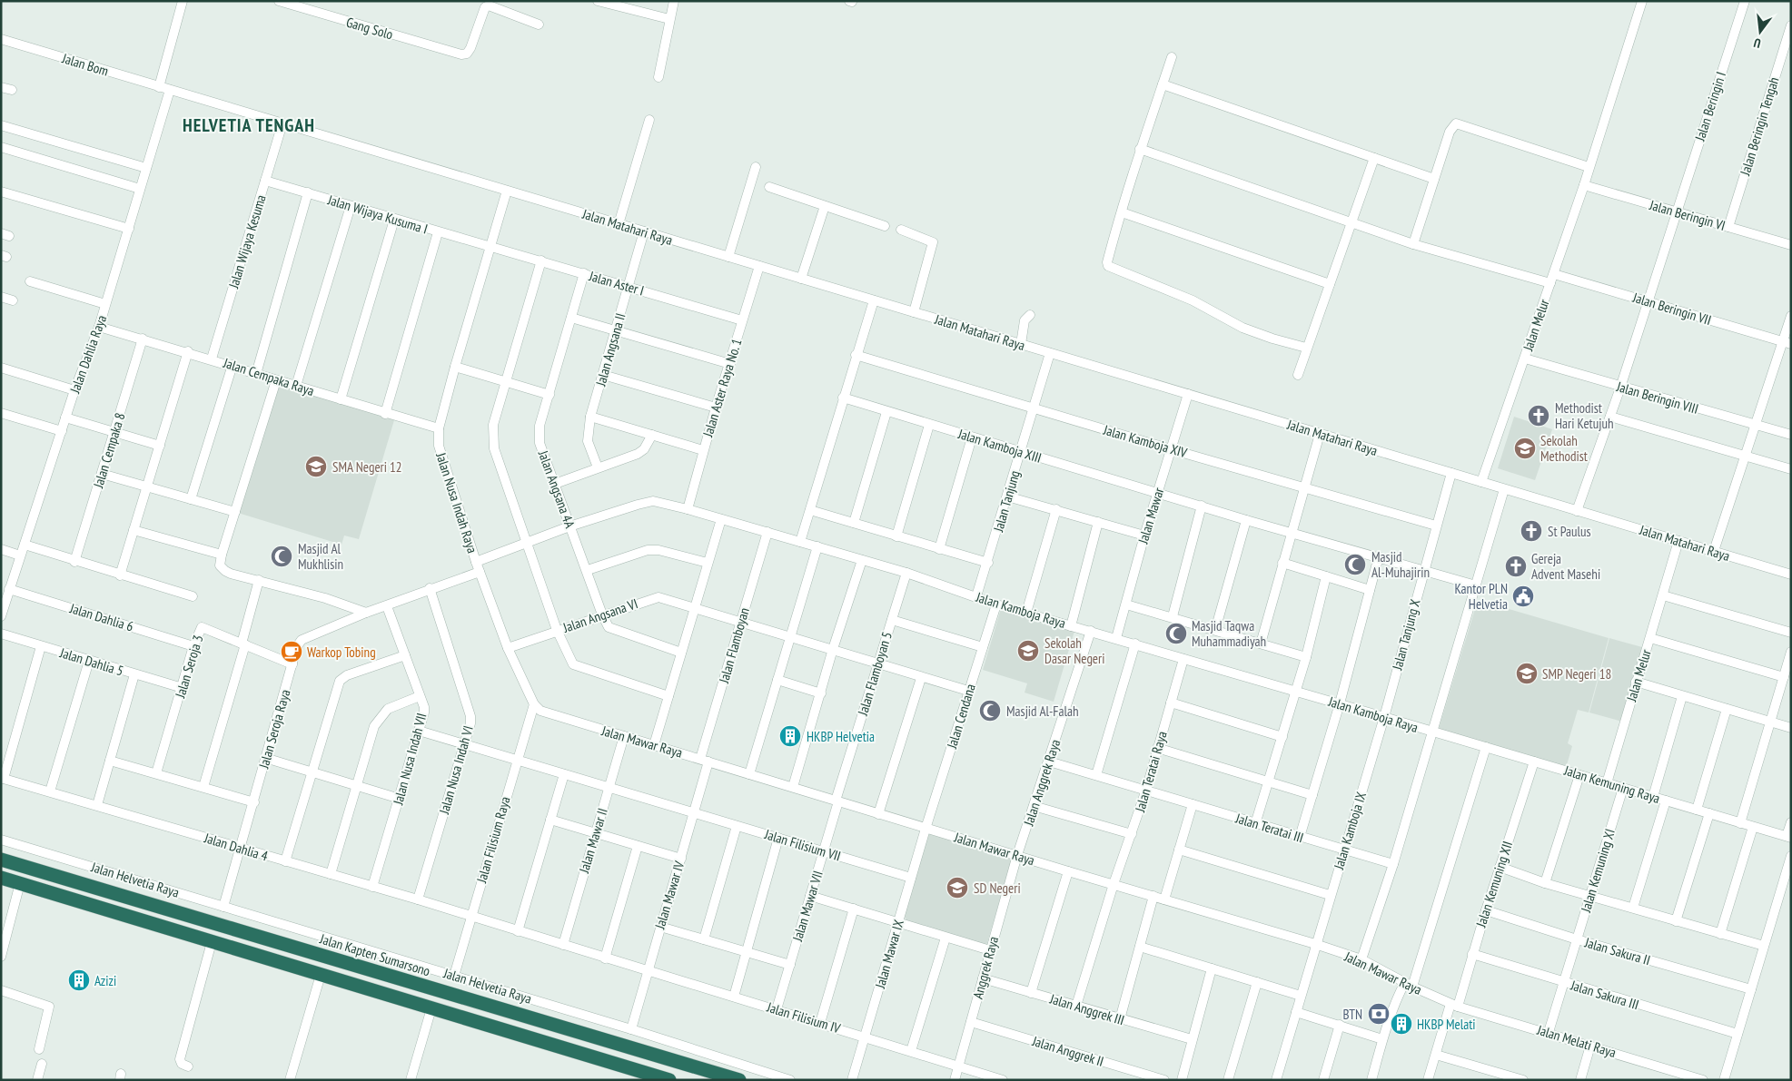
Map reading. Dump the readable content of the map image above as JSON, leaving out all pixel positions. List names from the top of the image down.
{
  "streets": {
    "highway": ["Jalan Kapten Sumarsono"],
    "street": [
      "Gang Solo",
      "Jalan Bom",
      "Jalan Beringin I",
      "Jalan Beringin Tengah",
      "Jalan Wijaya Kusuma I",
      "Jalan Beringin VI",
      "Jalan Matahari Raya",
      "Jalan Wijaya Kesuma",
      "Jalan Aster I",
      "Jalan Beringin VII",
      "Jalan Melur",
      "Jalan Angsana II",
      "Jalan Dahlia Raya",
      "Jalan Cempaka Raya",
      "Jalan Aster Raya No. 1",
      "Jalan Beringin VIII",
      "Jalan Kamboja XIV",
      "Jalan Kamboja XIII",
      "Jalan Cempaka 8",
      "Jalan Angsana 4A",
      "Jalan Tanjung",
      "Jalan Nusa Indah Raya",
      "Jalan Mawar",
      "Jalan Kamboja Raya",
      "Jalan Angsana VI",
      "Jalan Dahlia 6",
      "Jalan Tanjung X",
      "Jalan Flamboyan",
      "Jalan Dahlia 5",
      "Jalan Seroja 3",
      "Jalan Flamboyan 5",
      "Jalan Cendana",
      "Jalan Seroja Raya",
      "Jalan Mawar Raya",
      "Jalan Nusa Indah VII",
      "Jalan Nusa Indah VI",
      "Jalan Teratai Raya",
      "Jalan Anggrek Raya",
      "Jalan Kemuning Raya",
      "Jalan Teratai III",
      "Jalan Kamboja IX",
      "Jalan Filisium Raya",
      "Jalan Mawar II",
      "Jalan Filisium VII",
      "Jalan Dahlia 4",
      "Jalan Kemuning XI",
      "Jalan Helvetia Raya",
      "Jalan Kemuning XII",
      "Jalan Mawar IV",
      "Jalan Mawar VII",
      "Jalan Sakura II",
      "Jalan Mawar IX",
      "Anggrek Raya",
      "Jalan Sakura III",
      "Jalan Anggrek III",
      "Jalan Filisium IV",
      "Jalan Melati Raya",
      "Jalan Anggrek II"
    ]
  },
  "crossings": [
    ["Jalan Bom", "Jalan Matahari Raya"],
    ["Jalan Bom", "Jalan Dahlia Raya"],
    ["Jalan Beringin I", "Jalan Beringin VI"],
    ["Jalan Beringin I", "Jalan Matahari Raya"],
    ["Jalan Beringin I", "Jalan Beringin VII"],
    ["Jalan Beringin I", "Jalan Beringin VIII"],
    ["Jalan Beringin Tengah", "Jalan Beringin VI"],
    ["Jalan Wijaya Kusuma I", "Jalan Wijaya Kesuma"],
    ["Jalan Wijaya Kusuma I", "Jalan Aster I"],
    ["Jalan Wijaya Kusuma I", "Jalan Nusa Indah Raya"],
    ["Jalan Beringin VI", "Jalan Melur"],
    ["Jalan Matahari Raya", "Jalan Wijaya Kesuma"],
    ["Jalan Matahari Raya", "Jalan Melur"],
    ["Jalan Matahari Raya", "Jalan Angsana II"],
    ["Jalan Matahari Raya", "Jalan Dahlia Raya"],
    ["Jalan Matahari Raya", "Jalan Aster Raya No. 1"],
    ["Jalan Matahari Raya", "Jalan Tanjung"],
    ["Jalan Matahari Raya", "Jalan Nusa Indah Raya"],
    ["Jalan Matahari Raya", "Jalan Mawar"],
    ["Jalan Matahari Raya", "Jalan Tanjung X"],
    ["Jalan Wijaya Kesuma", "Jalan Cempaka Raya"],
    ["Jalan Aster I", "Jalan Angsana II"],
    ["Jalan Aster I", "Jalan Aster Raya No. 1"],
    ["Jalan Aster I", "Jalan Angsana 4A"],
    ["Jalan Aster I", "Jalan Nusa Indah Raya"],
    ["Jalan Beringin VII", "Jalan Melur"],
    ["Jalan Melur", "Jalan Beringin VIII"],
    ["Jalan Melur", "Jalan Kemuning Raya"],
    ["Jalan Dahlia Raya", "Jalan Cempaka Raya"],
    ["Jalan Dahlia Raya", "Jalan Dahlia 6"],
    ["Jalan Cempaka Raya", "Jalan Cempaka 8"],
    ["Jalan Cempaka Raya", "Jalan Nusa Indah Raya"],
    ["Jalan Aster Raya No. 1", "Jalan Kamboja Raya"],
    ["Jalan Kamboja XIV", "Jalan Tanjung"],
    ["Jalan Kamboja XIV", "Jalan Mawar"],
    ["Jalan Kamboja XIV", "Jalan Tanjung X"],
    ["Jalan Kamboja XIII", "Jalan Tanjung"],
    ["Jalan Kamboja XIII", "Jalan Mawar"],
    ["Jalan Kamboja XIII", "Jalan Tanjung X"],
    ["Jalan Angsana 4A", "Jalan Kamboja Raya"],
    ["Jalan Angsana 4A", "Jalan Angsana VI"],
    ["Jalan Tanjung", "Jalan Kamboja Raya"],
    ["Jalan Nusa Indah Raya", "Jalan Kamboja Raya"],
    ["Jalan Nusa Indah Raya", "Jalan Angsana VI"],
    ["Jalan Nusa Indah Raya", "Jalan Seroja Raya"],
    ["Jalan Nusa Indah Raya", "Jalan Mawar Raya"],
    ["Jalan Nusa Indah Raya", "Jalan Filisium Raya"],
    ["Jalan Mawar", "Jalan Kamboja Raya"],
    ["Jalan Kamboja Raya", "Jalan Tanjung X"],
    ["Jalan Kamboja Raya", "Jalan Flamboyan"],
    ["Jalan Kamboja Raya", "Jalan Flamboyan 5"],
    ["Jalan Kamboja Raya", "Jalan Cendana"],
    ["Jalan Kamboja Raya", "Jalan Teratai Raya"],
    ["Jalan Kamboja Raya", "Jalan Anggrek Raya"],
    ["Jalan Kamboja Raya", "Jalan Kemuning Raya"],
    ["Jalan Kamboja Raya", "Jalan Kamboja IX"],
    ["Jalan Angsana VI", "Jalan Flamboyan"],
    ["Jalan Angsana VI", "Jalan Flamboyan 5"],
    ["Jalan Angsana VI", "Jalan Cendana"],
    ["Jalan Dahlia 6", "Jalan Seroja 3"],
    ["Jalan Tanjung X", "Jalan Kamboja IX"],
    ["Jalan Flamboyan", "Jalan Mawar Raya"],
    ["Jalan Flamboyan", "Jalan Mawar IV"],
    ["Jalan Dahlia 5", "Jalan Seroja 3"],
    ["Jalan Seroja 3", "Jalan Seroja Raya"],
    ["Jalan Flamboyan 5", "Jalan Mawar Raya"],
    ["Jalan Flamboyan 5", "Jalan Mawar VII"],
    ["Jalan Cendana", "Jalan Mawar Raya"],
    ["Jalan Cendana", "Jalan Mawar IX"],
    ["Jalan Seroja Raya", "Jalan Nusa Indah VII"],
    ["Jalan Seroja Raya", "Jalan Nusa Indah VI"],
    ["Jalan Seroja Raya", "Jalan Dahlia 4"],
    ["Jalan Seroja Raya", "Jalan Helvetia Raya"],
    ["Jalan Mawar Raya", "Jalan Teratai Raya"],
    ["Jalan Mawar Raya", "Jalan Anggrek Raya"],
    ["Jalan Mawar Raya", "Jalan Kamboja IX"],
    ["Jalan Mawar Raya", "Jalan Filisium Raya"],
    ["Jalan Mawar Raya", "Jalan Mawar II"],
    ["Jalan Mawar Raya", "Jalan Kemuning XII"],
    ["Jalan Mawar Raya", "Jalan Mawar IV"],
    ["Jalan Mawar Raya", "Jalan Mawar VII"],
    ["Jalan Mawar Raya", "Jalan Mawar IX"],
    ["Jalan Mawar Raya", "Anggrek Raya"],
    ["Jalan Mawar Raya", "Jalan Melati Raya"],
    ["Jalan Nusa Indah VII", "Jalan Filisium VII"],
    ["Jalan Nusa Indah VII", "Jalan Dahlia 4"],
    ["Jalan Nusa Indah VI", "Jalan Filisium VII"],
    ["Jalan Nusa Indah VI", "Jalan Dahlia 4"],
    ["Jalan Teratai Raya", "Jalan Teratai III"],
    ["Jalan Teratai Raya", "Jalan Anggrek III"],
    ["Jalan Anggrek Raya", "Jalan Teratai III"],
    ["Jalan Anggrek Raya", "Anggrek Raya"],
    ["Jalan Kemuning Raya", "Jalan Kemuning XI"],
    ["Jalan Kemuning Raya", "Jalan Kemuning XII"],
    ["Jalan Teratai III", "Jalan Kamboja IX"],
    ["Jalan Filisium Raya", "Jalan Filisium VII"],
    ["Jalan Filisium Raya", "Jalan Dahlia 4"],
    ["Jalan Filisium Raya", "Jalan Helvetia Raya"],
    ["Jalan Mawar II", "Jalan Filisium VII"],
    ["Jalan Mawar II", "Jalan Dahlia 4"],
    ["Jalan Mawar II", "Jalan Filisium IV"],
    ["Jalan Filisium VII", "Jalan Mawar IV"],
    ["Jalan Filisium VII", "Jalan Mawar VII"],
    ["Jalan Filisium VII", "Jalan Mawar IX"],
    ["Jalan Dahlia 4", "Jalan Filisium IV"],
    ["Jalan Kemuning XI", "Jalan Sakura II"],
    ["Jalan Kemuning XI", "Jalan Sakura III"],
    ["Jalan Kemuning XI", "Jalan Melati Raya"],
    ["Jalan Helvetia Raya", "Jalan Mawar IV"],
    ["Jalan Kemuning XII", "Jalan Sakura II"],
    ["Jalan Kemuning XII", "Jalan Sakura III"],
    ["Jalan Kemuning XII", "Jalan Melati Raya"],
    ["Jalan Mawar IV", "Jalan Filisium IV"],
    ["Jalan Mawar VII", "Jalan Filisium IV"],
    ["Jalan Mawar IX", "Jalan Filisium IV"],
    ["Anggrek Raya", "Jalan Anggrek III"],
    ["Anggrek Raya", "Jalan Filisium IV"],
    ["Anggrek Raya", "Jalan Anggrek II"]
  ],
  "districts": ["HELVETIA TENGAH"],
  "places": {
    "church": ["Methodist Hari Ketujuh", "St Paulus", "Gereja Advent Masehi"],
    "school or university": [
      "Sekolah Methodist",
      "SMA Negeri 12",
      "Sekolah Dasar Negeri",
      "SMP Negeri 18",
      "SD Negeri"
    ],
    "mosque": [
      "Masjid Al Mukhlisin",
      "Masjid Al-Muhajirin",
      "Masjid Taqwa Muhammadiyah",
      "Masjid Al-Falah"
    ],
    "public building": ["Kantor PLN Helvetia"],
    "cafe": ["Warkop Tobing"],
    "building": ["HKBP Helvetia", "Azizi", "HKBP Melati"],
    "bank": ["BTN"]
  },
  "north": "bottom"
}
